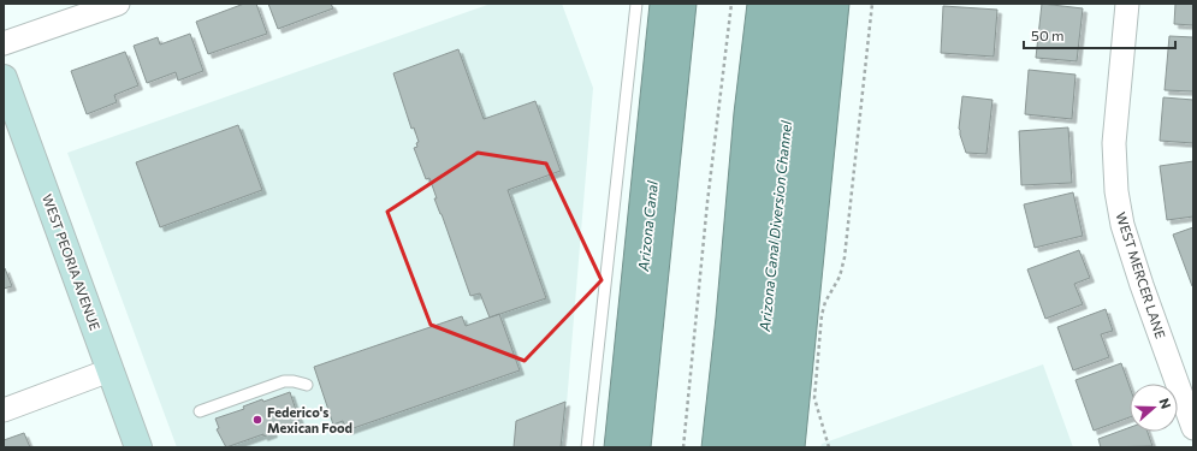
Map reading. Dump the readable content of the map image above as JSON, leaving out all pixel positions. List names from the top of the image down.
{
  "streets": {
    "main road": ["WEST PEORIA AVENUE"],
    "street": ["WEST MERCER LANE"]
  },
  "water": ["Arizona Canal", "Arizona Canal Diversion Channel"],
  "places": ["Federico's Mexican Food"],
  "scale_bar": "50 m",
  "north": "right"
}
